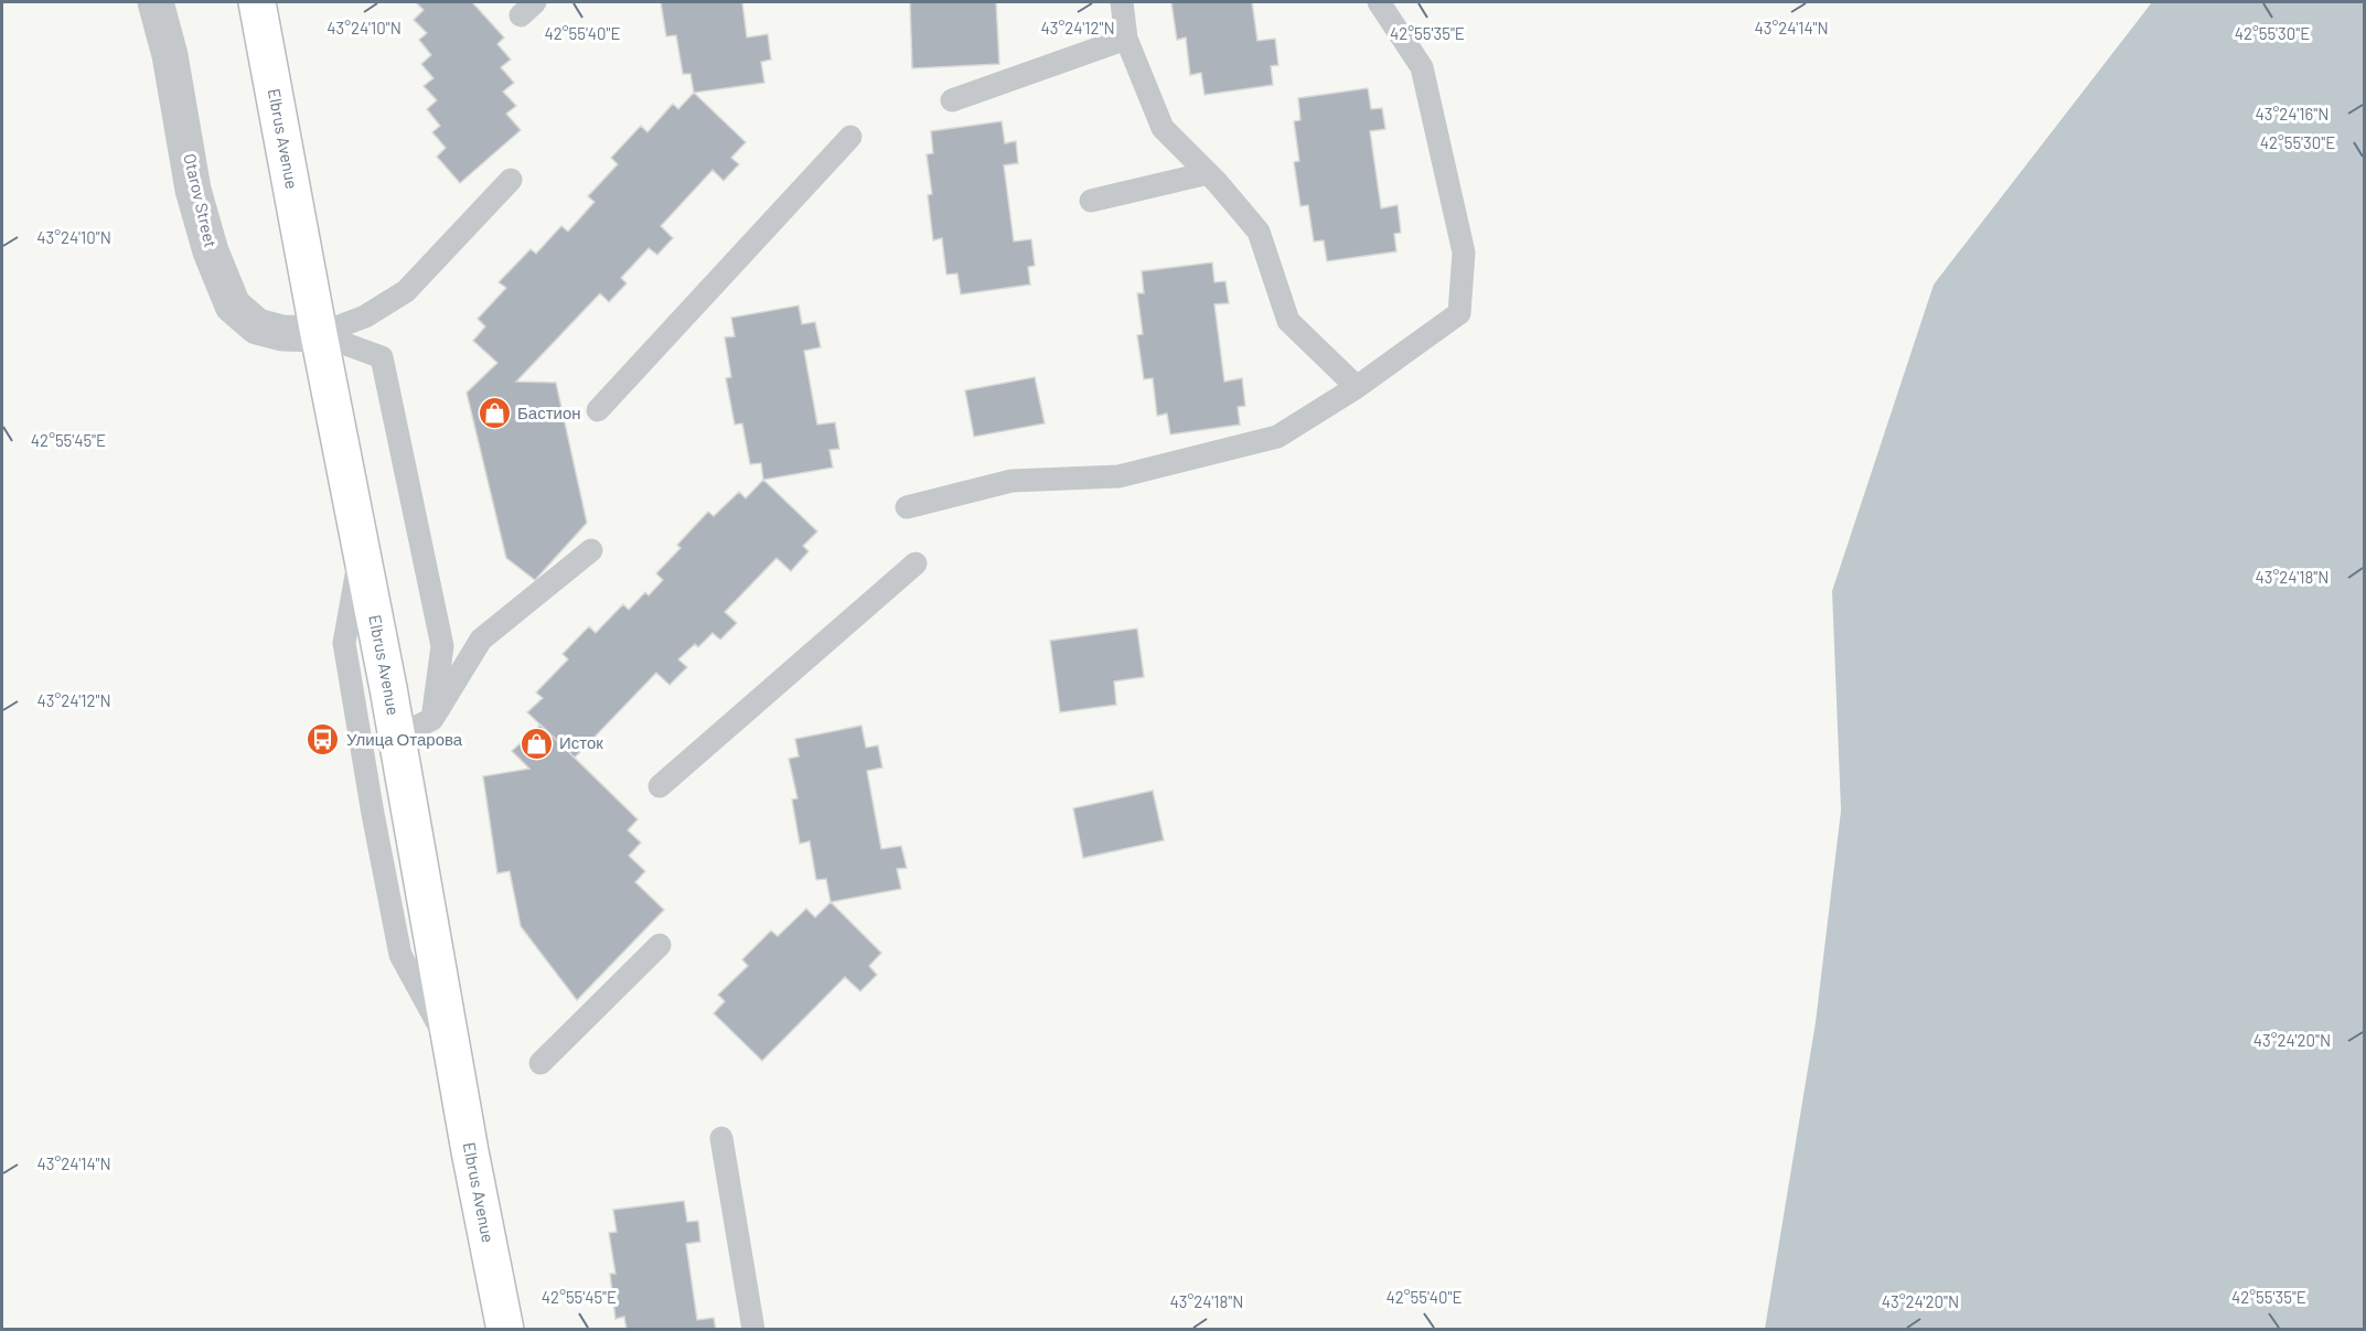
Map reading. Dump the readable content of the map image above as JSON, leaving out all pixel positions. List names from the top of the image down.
{
  "streets": {
    "main road": ["Elbrus Avenue"],
    "street": ["Otarov Street"]
  },
  "crossings": [
    ["Elbrus Avenue", "Otarov Street"]
  ],
  "places": {
    "shop": ["Бастион", "Исток"],
    "bus stop": ["Улица Отарова"]
  },
  "coordinates": [
    "43°24'10\"N",
    "43°24'12\"N",
    "43°24'14\"N",
    "42°55'40\"E",
    "42°55'35\"E",
    "42°55'30\"E",
    "43°24'16\"N",
    "42°55'45\"E",
    "43°24'18\"N",
    "43°24'20\"N"
  ]
}
